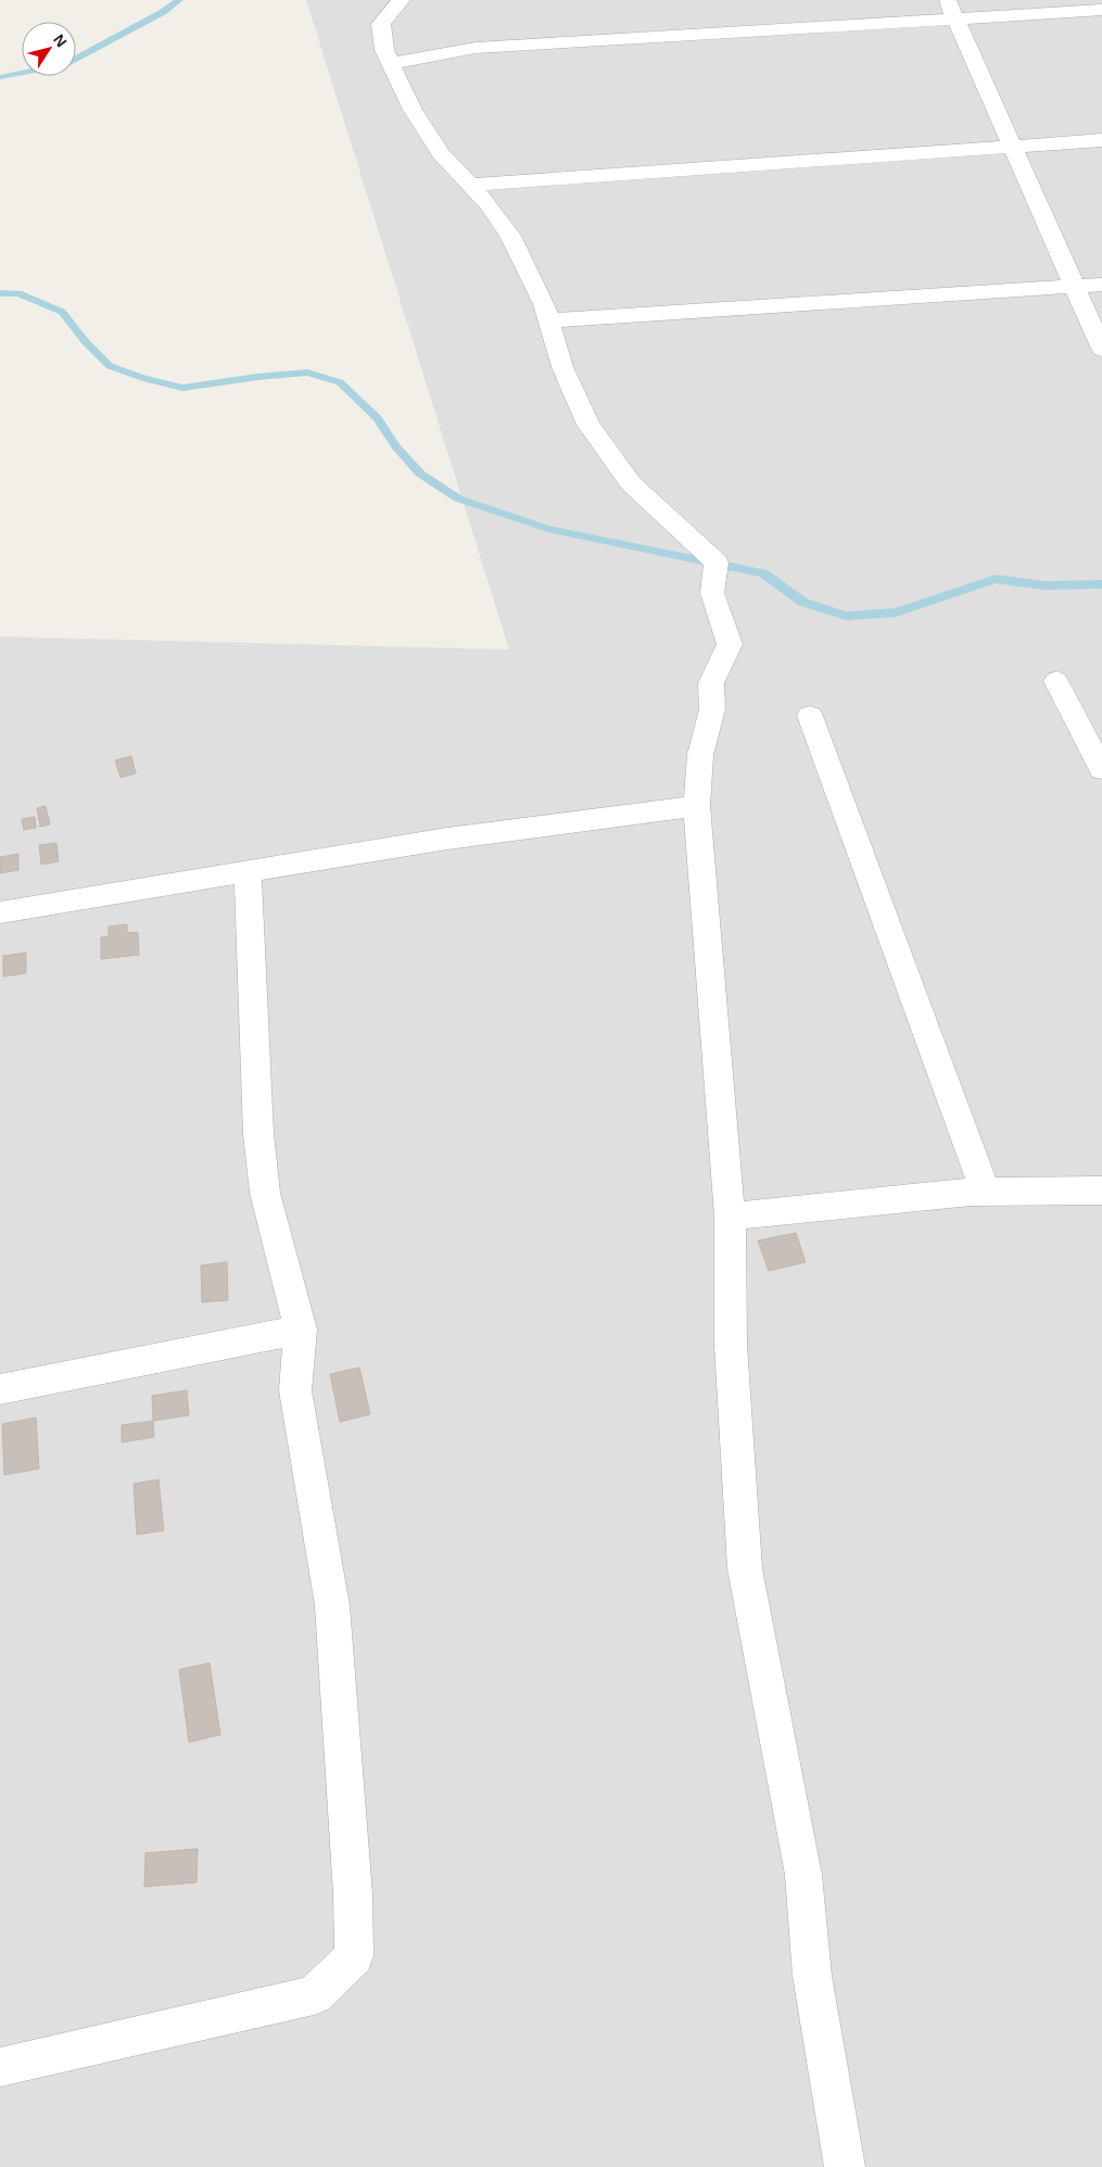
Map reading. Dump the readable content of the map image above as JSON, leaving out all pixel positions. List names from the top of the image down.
{
  "north": "top right"
}
